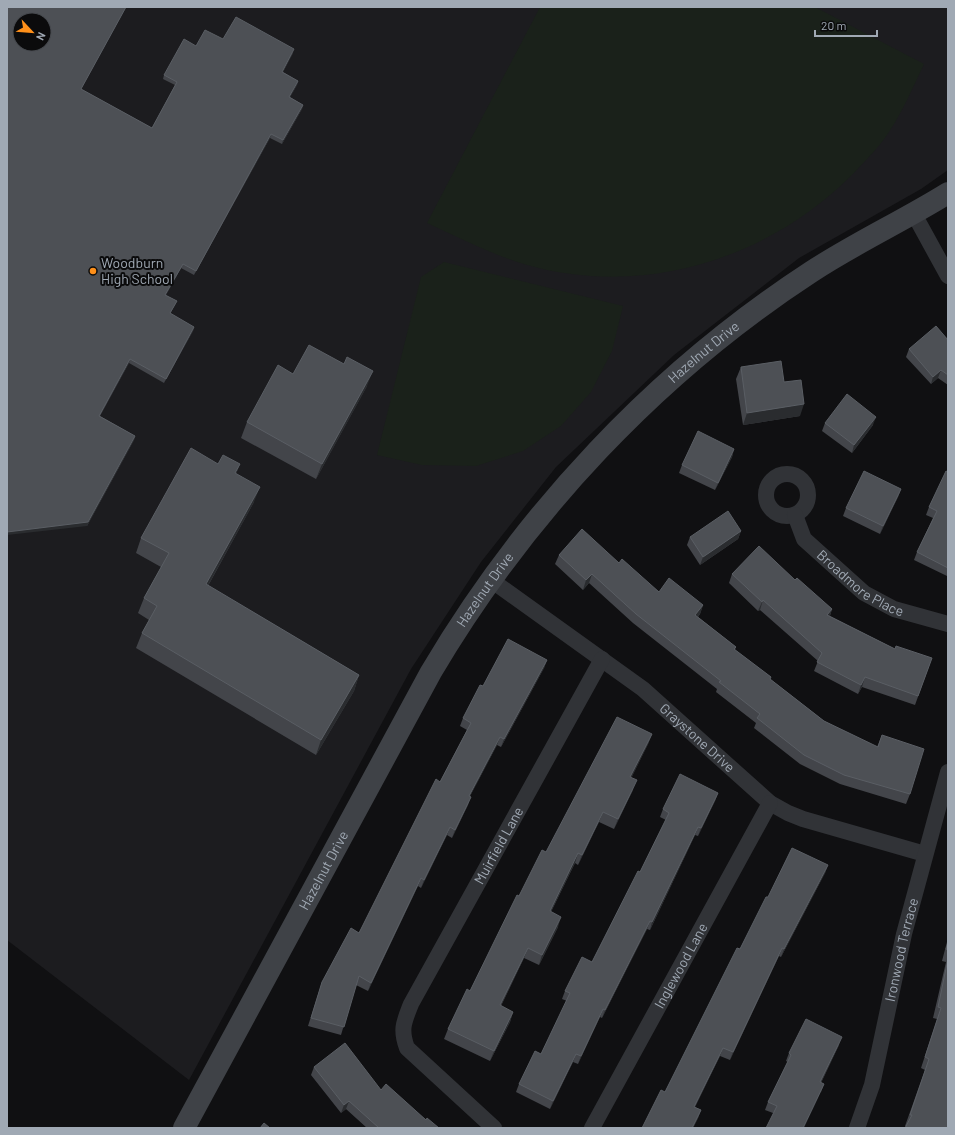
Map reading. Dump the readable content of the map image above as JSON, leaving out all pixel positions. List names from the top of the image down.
{
  "streets": {
    "street": [
      "Hazelnut Drive",
      "Broadmore Place",
      "Graystone Drive",
      "Muirfield Lane",
      "Ironwood Terrace",
      "Inglewood Lane"
    ]
  },
  "crossings": [
    ["Hazelnut Drive", "Graystone Drive"],
    ["Graystone Drive", "Muirfield Lane"],
    ["Graystone Drive", "Ironwood Terrace"],
    ["Graystone Drive", "Inglewood Lane"]
  ],
  "places": ["Woodburn High School"],
  "scale_bar": "20 m",
  "north": "bottom right"
}
